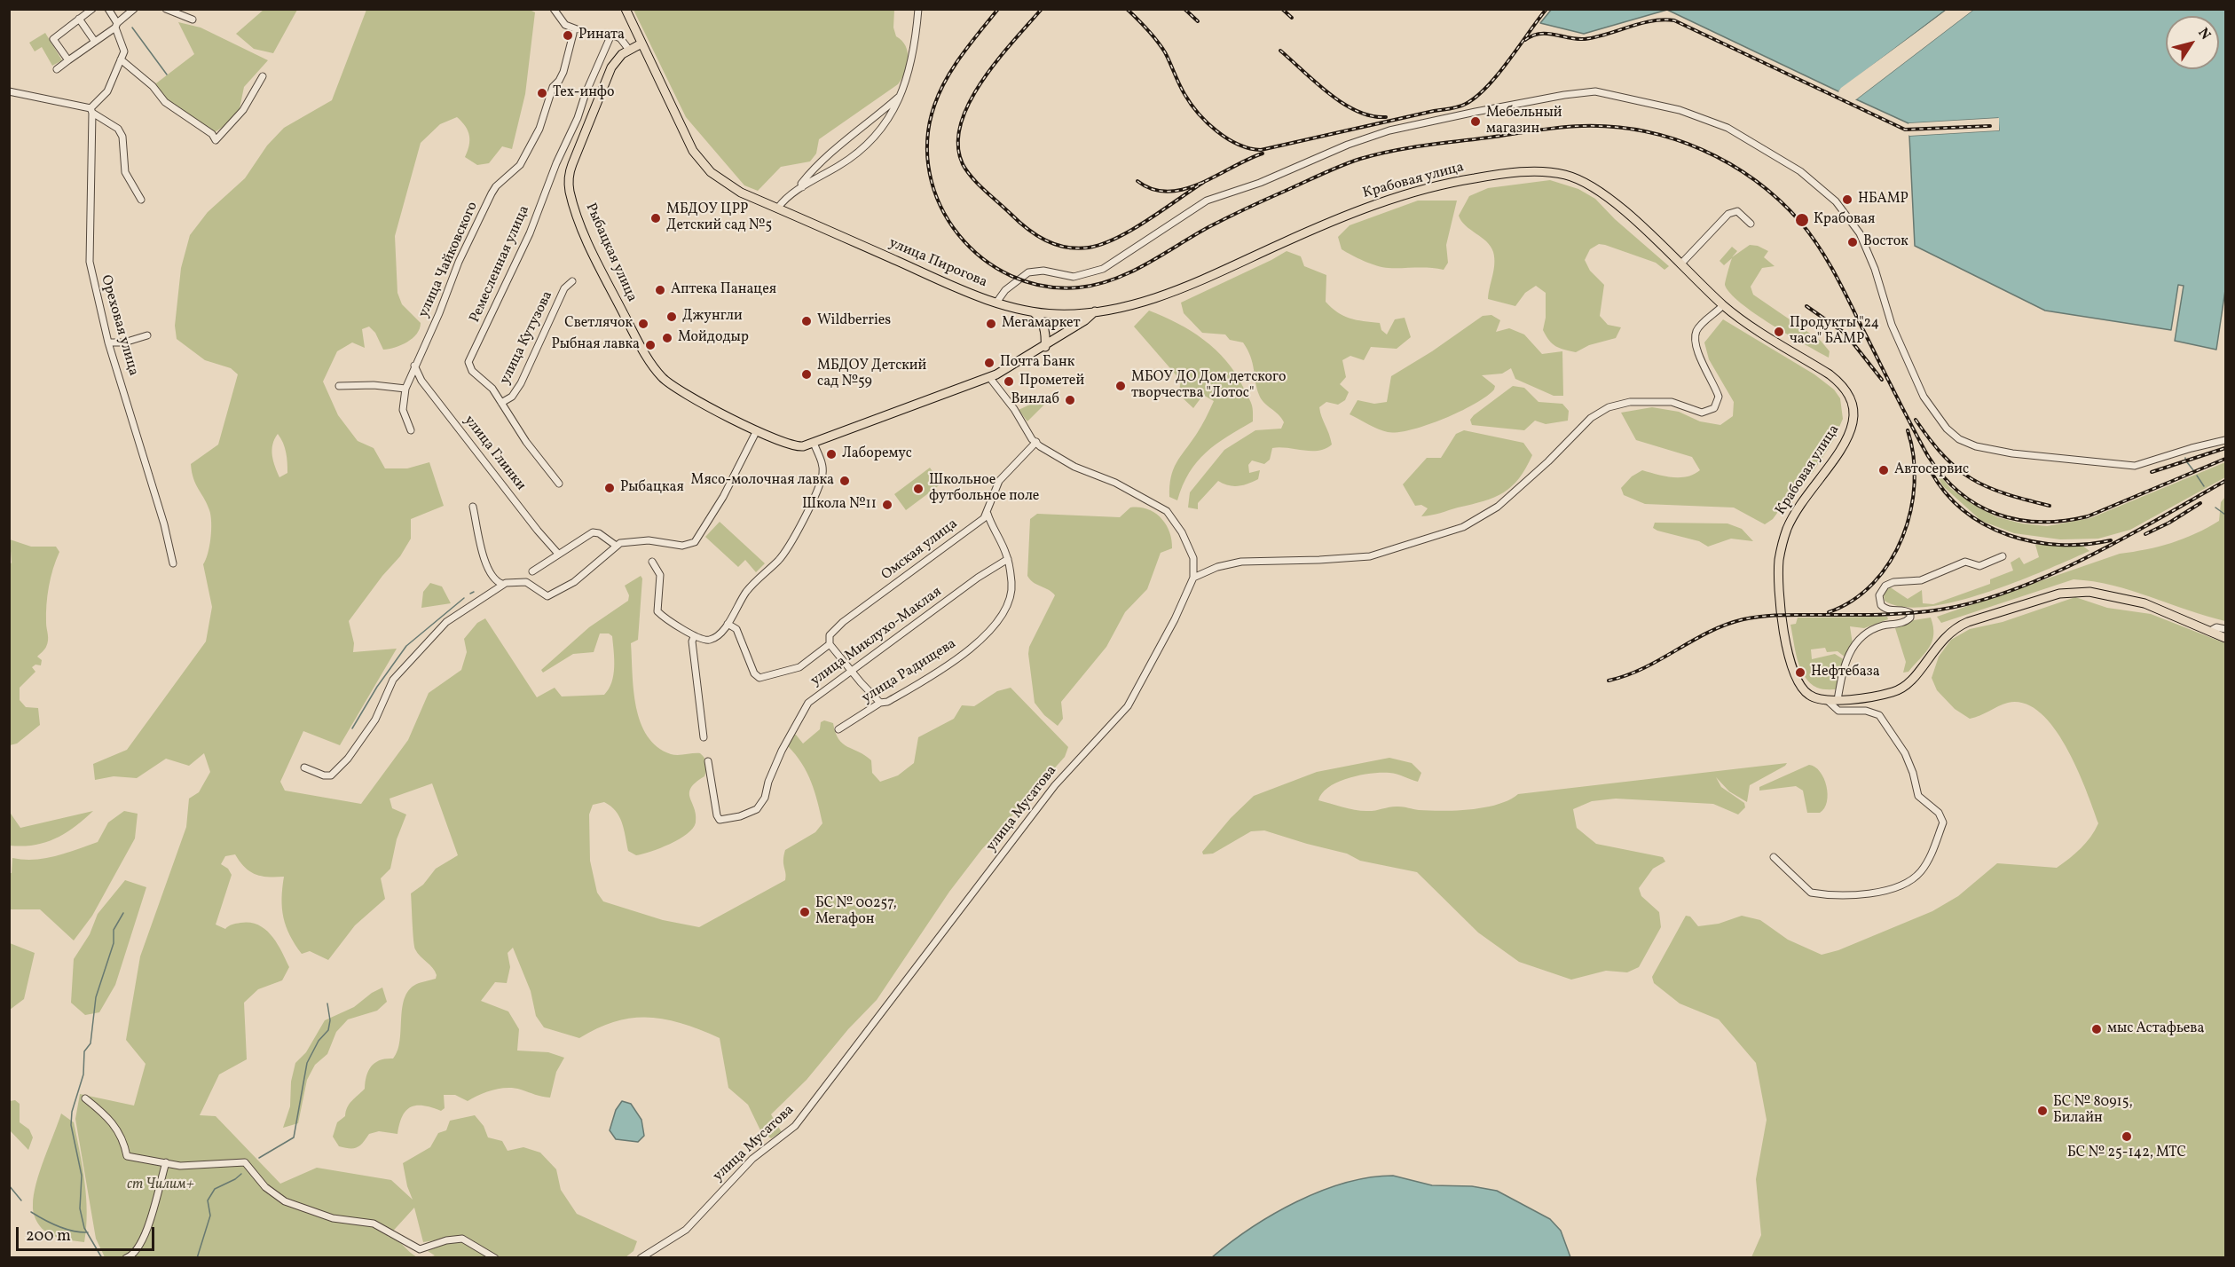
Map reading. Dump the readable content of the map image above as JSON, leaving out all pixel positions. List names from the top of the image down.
{
  "streets": {
    "main road": ["Крабовая улица", "Рыбацкая улица", "улица Пирогова"],
    "street": [
      "улица Чайковского",
      "Ремесленная улица",
      "Ореховая улица",
      "улица Кутузова",
      "улица Глинки",
      "Омская улица",
      "улица Миклухо-Маклая",
      "улица Радищева",
      "улица Мусатова"
    ]
  },
  "crossings": [
    ["Крабовая улица", "Рыбацкая улица"],
    ["Крабовая улица", "улица Пирогова"],
    ["Рыбацкая улица", "улица Пирогова"],
    ["Рыбацкая улица", "Ремесленная улица"],
    ["улица Чайковского", "улица Глинки"],
    ["Ремесленная улица", "улица Кутузова"],
    ["Омская улица", "улица Радищева"],
    ["улица Миклухо-Маклая", "улица Радищева"]
  ],
  "parks": ["ст Чилим+"],
  "places": [
    "Рината",
    "Тех-инфо",
    "Мебельный магазин",
    "НБАМР",
    "МБДОУ ЦРР Детский сад №5",
    "Крабовая",
    "Восток",
    "Аптека Панацея",
    "Джунгли",
    "Wildberries",
    "Светлячок",
    "Мегамаркет",
    "Продукты \"24 часа\" БАМР",
    "Мойдодыр",
    "Рыбная лавка",
    "Почта Банк",
    "МБДОУ Детский сад №59",
    "Прометей",
    "МБОУ ДО Дом детского творчества \"Лотос\"",
    "Винлаб",
    "Лаборемус",
    "Автосервис",
    "Мясо-молочная лавка",
    "Рыбацкая",
    "Школьное футбольное поле",
    "Школа №11",
    "Нефтебаза",
    "БС № 00257, Мегафон",
    "мыс Астафьева",
    "БС № 80915, Билайн",
    "БС № 25-142, МТС"
  ],
  "scale_bar": "200 m",
  "north": "top right"
}
